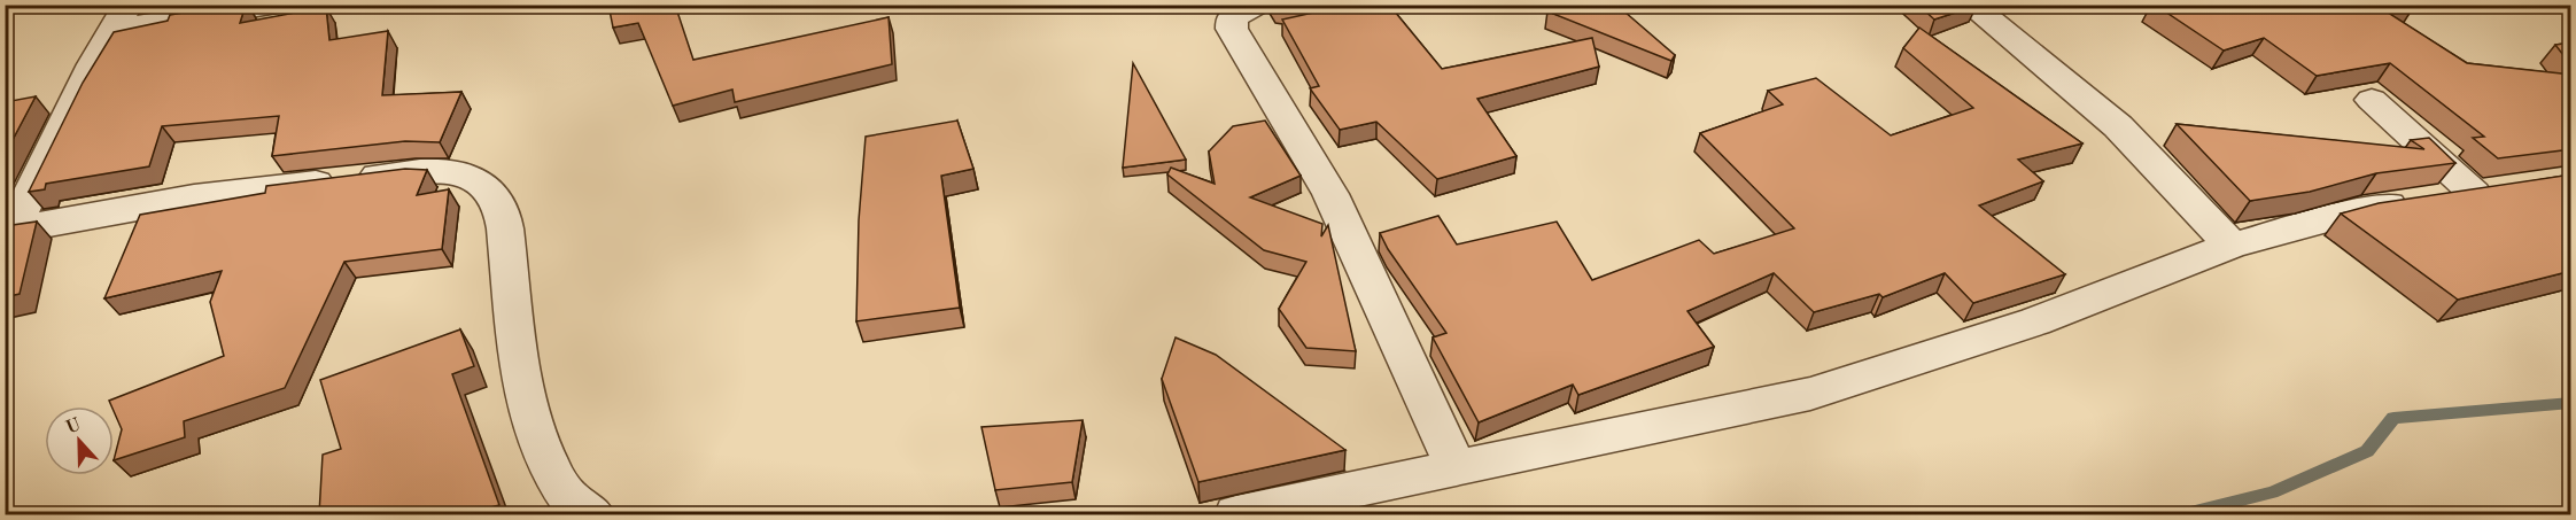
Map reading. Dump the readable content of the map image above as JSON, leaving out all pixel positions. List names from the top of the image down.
{
  "north": "top"
}
